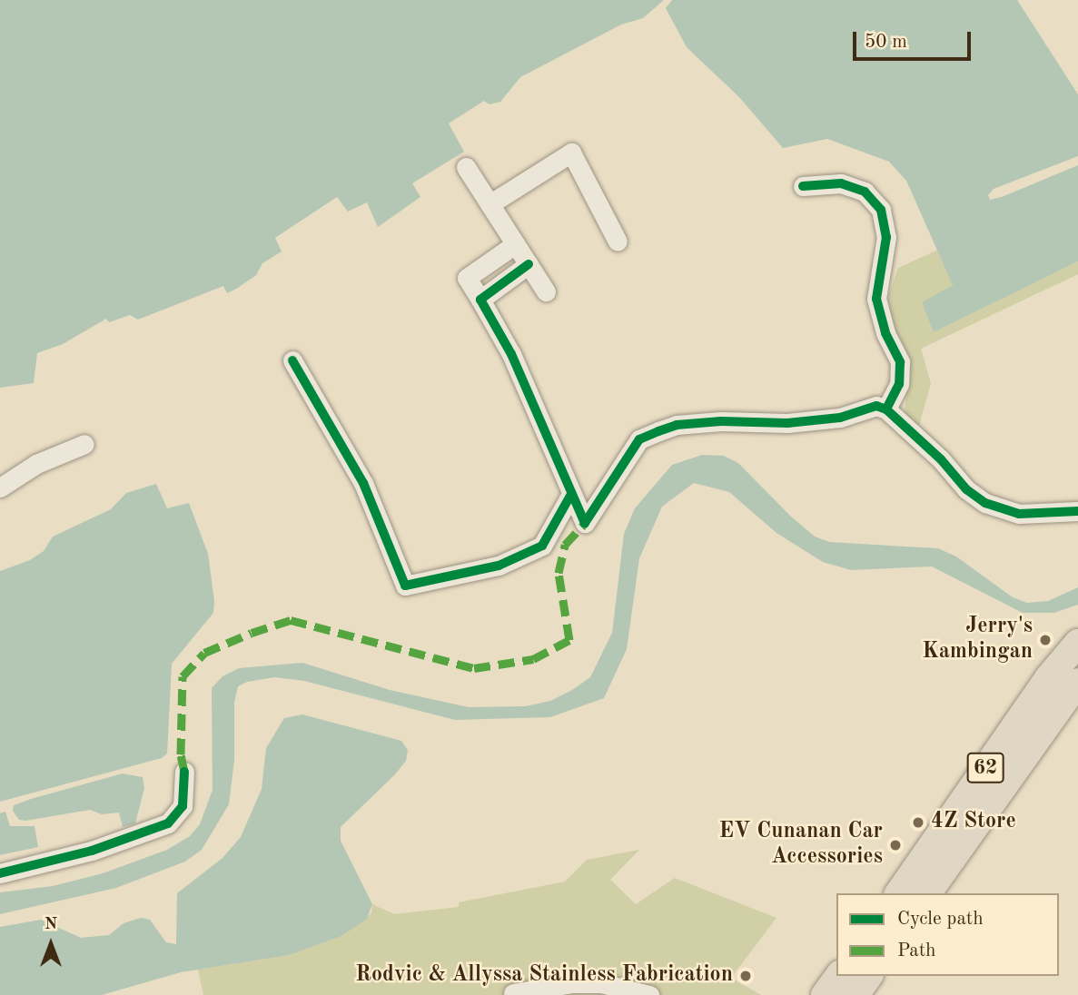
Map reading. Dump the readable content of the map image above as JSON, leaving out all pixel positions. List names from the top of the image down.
{
  "streets": {
    "highway": ["62"]
  },
  "places": [
    "Jerry's Kambingan",
    "4Z Store",
    "EV Cunanan Car Accessories",
    "Rodvic & Allyssa Stainless Fabrication"
  ],
  "legend": ["Cycle path", "Path"],
  "scale_bar": "50 m",
  "north": "top"
}
